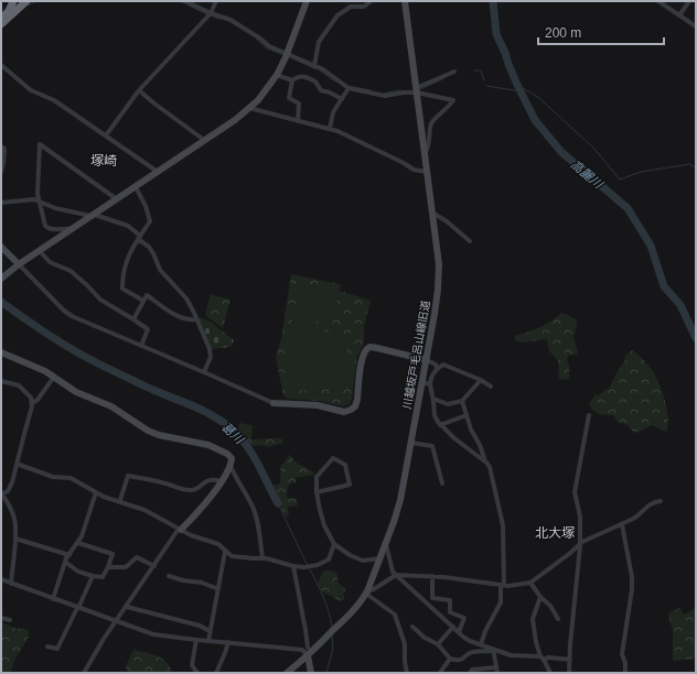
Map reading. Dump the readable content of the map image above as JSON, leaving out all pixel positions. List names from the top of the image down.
{
  "streets": {
    "street": ["川越坂戸毛呂山線旧道"]
  },
  "districts": ["塚崎", "北大塚"],
  "water": ["高麗川", "葛川"],
  "scale_bar": "200 m"
}
